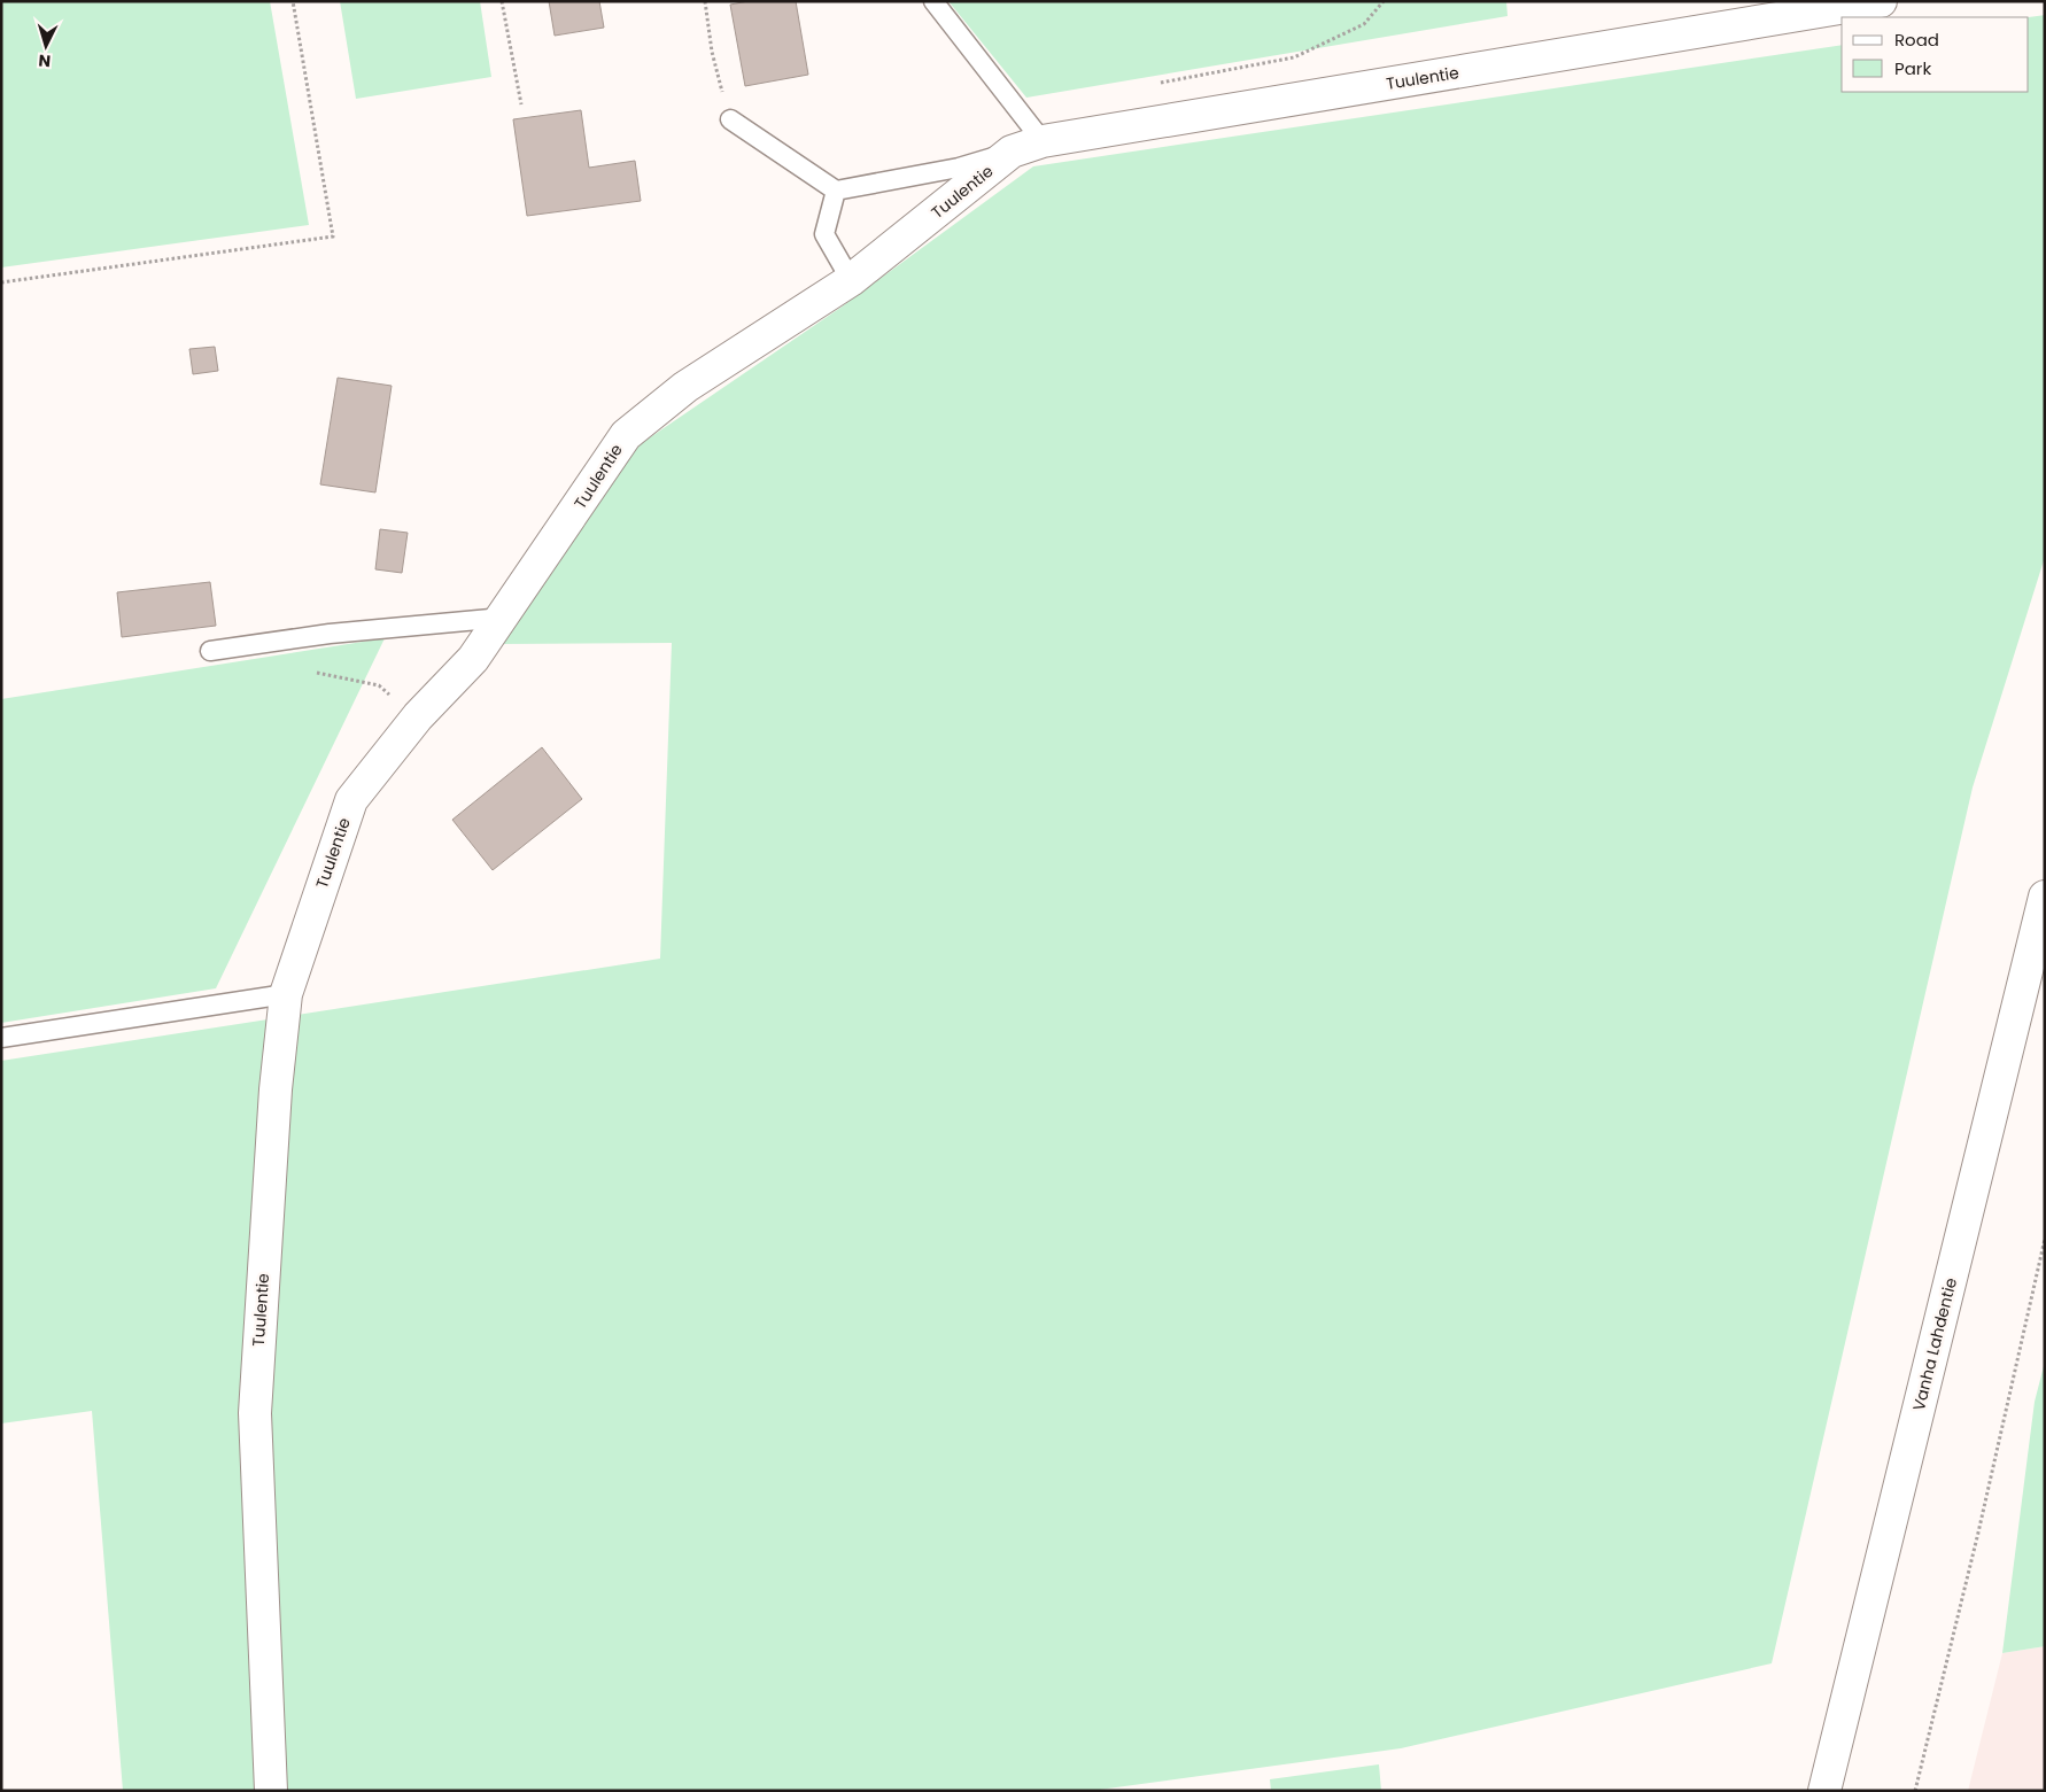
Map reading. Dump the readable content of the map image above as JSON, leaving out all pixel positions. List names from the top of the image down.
{
  "streets": {
    "street": ["Tuulentie", "Vanha Lahdentie"]
  },
  "legend": ["Road", "Park"],
  "north": "bottom"
}
